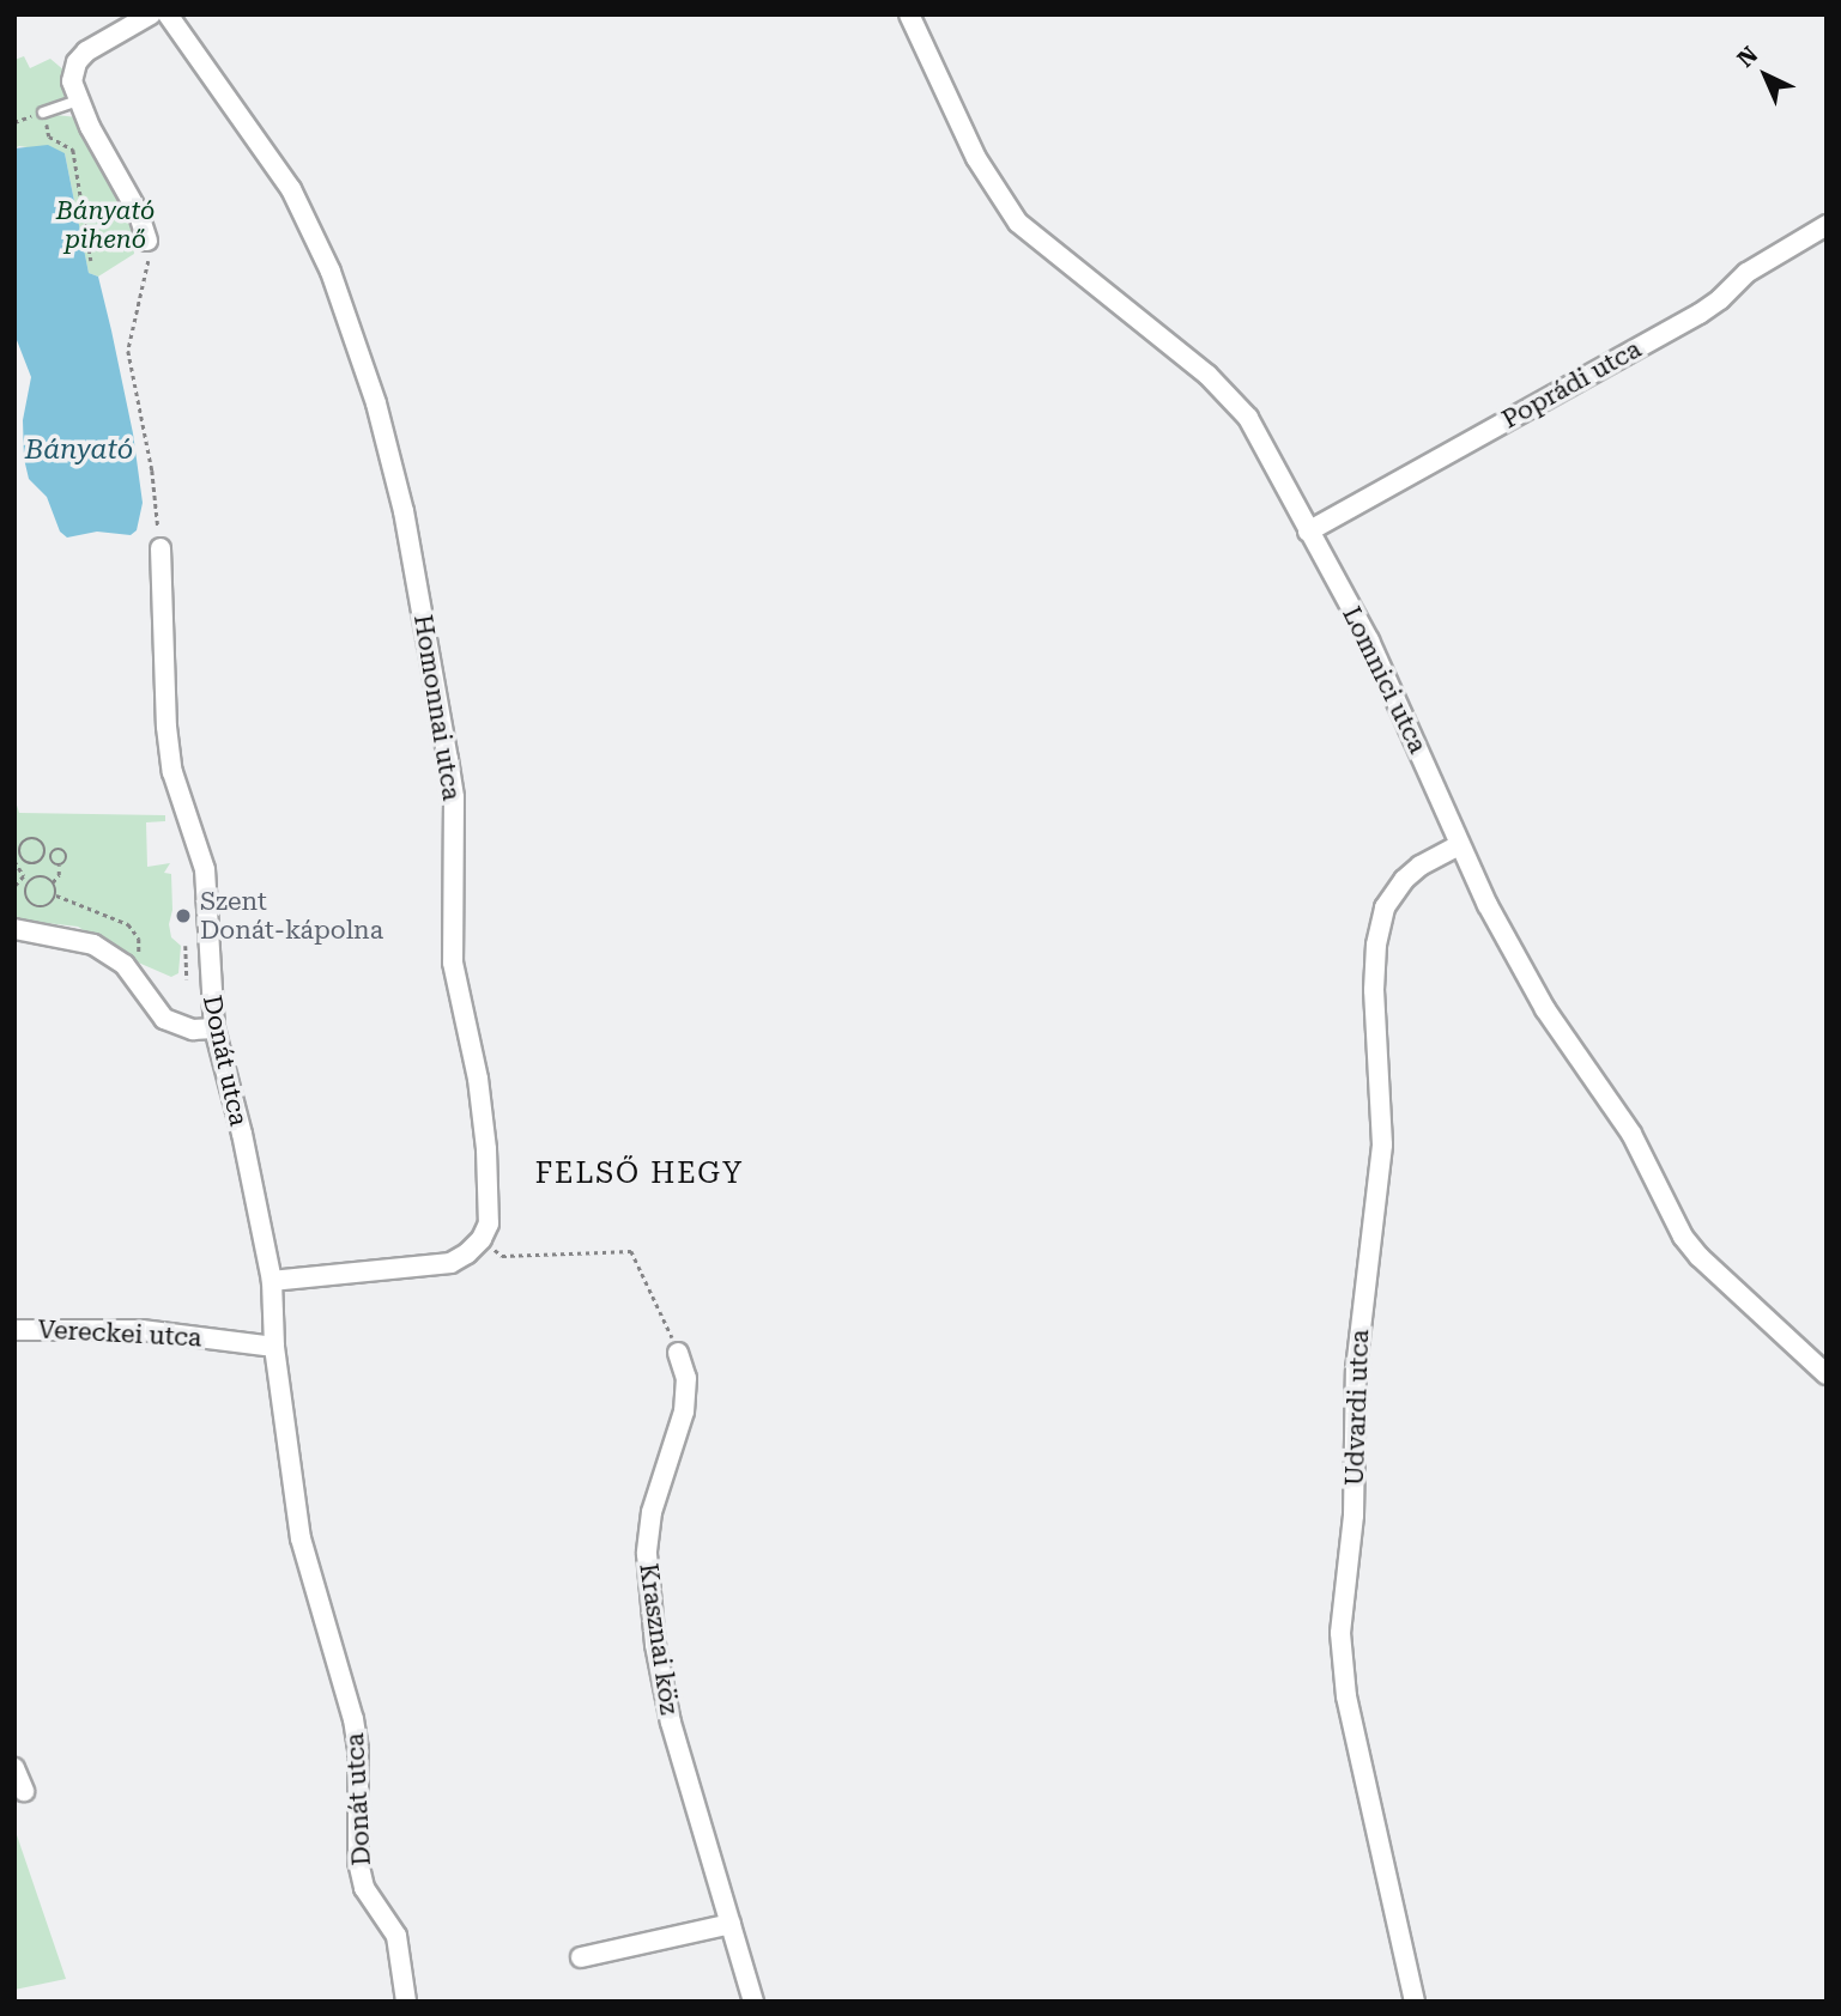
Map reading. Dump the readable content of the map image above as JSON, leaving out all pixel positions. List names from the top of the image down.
{
  "streets": {
    "street": [
      "Poprádi utca",
      "Lomnici utca",
      "Homonnai utca",
      "Donát utca",
      "Vereckei utca",
      "Udvardi utca",
      "Krasznai köz"
    ]
  },
  "crossings": [
    ["Poprádi utca", "Lomnici utca"],
    ["Lomnici utca", "Udvardi utca"],
    ["Donát utca", "Vereckei utca"]
  ],
  "districts": ["FELSŐ HEGY"],
  "water": ["Bányató"],
  "parks": ["Bányató pihenő"],
  "places": ["Szent Donát-kápolna"],
  "north": "top left"
}
